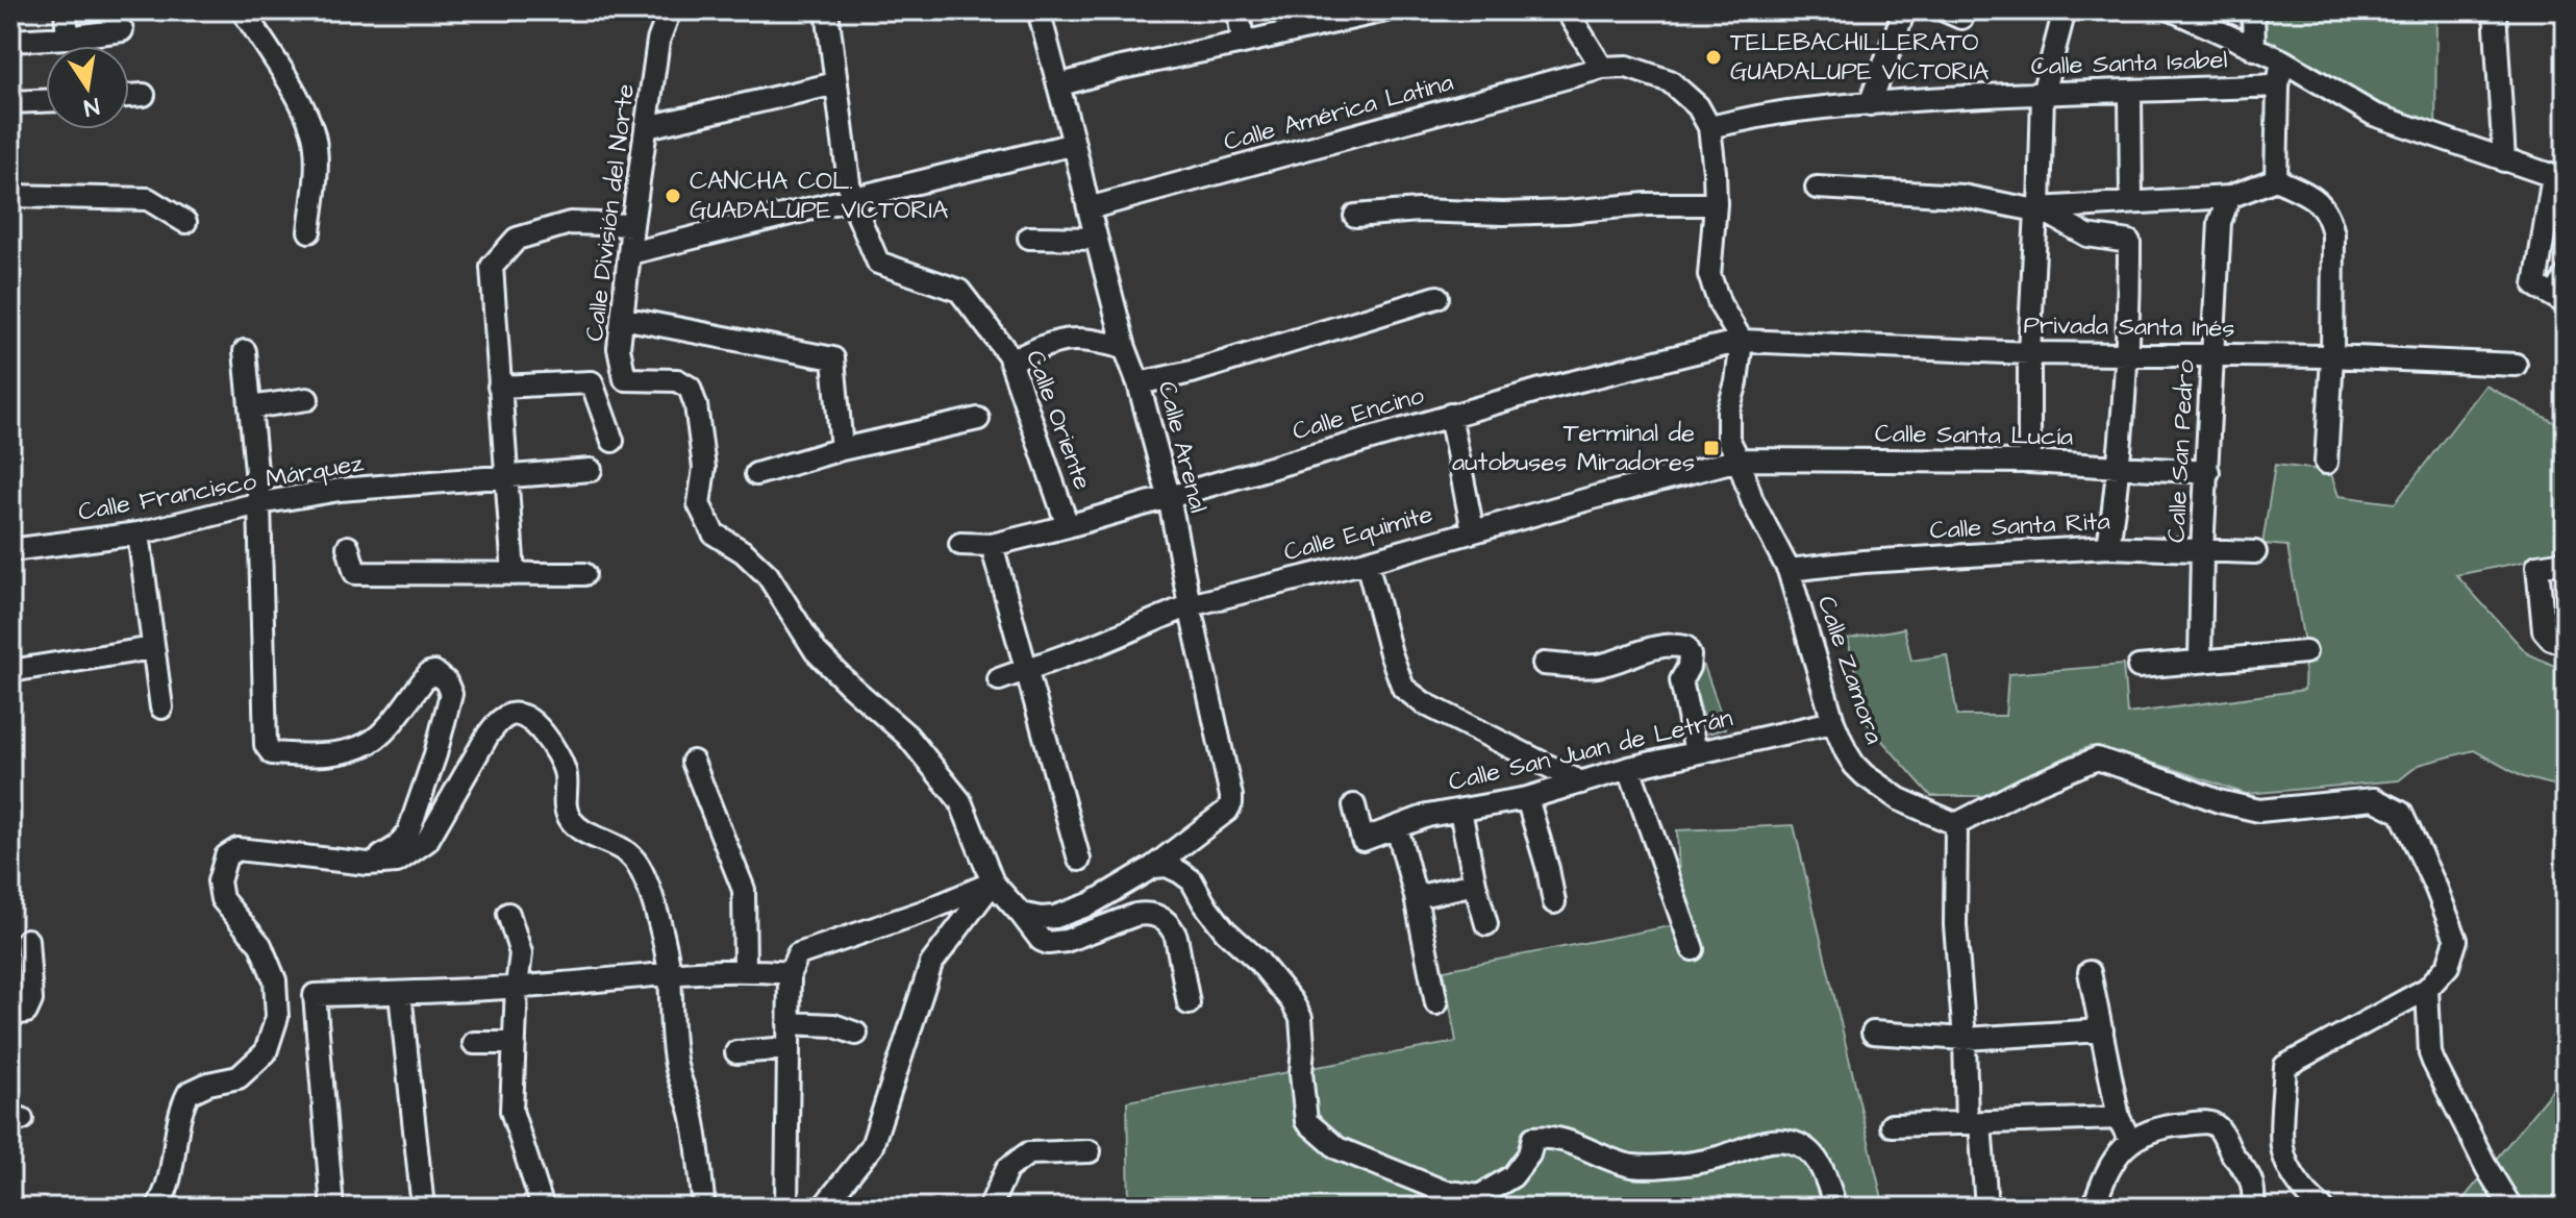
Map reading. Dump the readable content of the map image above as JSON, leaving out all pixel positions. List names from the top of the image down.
{
  "streets": {
    "street": [
      "Calle Santa Isabel",
      "Calle América Latina",
      "Calle División del Norte",
      "Privada Santa Inés",
      "Calle Encino",
      "Calle Oriente",
      "Calle Santa Lucía",
      "Calle Arenal",
      "Calle San Pedro",
      "Calle Francisco Márquez",
      "Calle Santa Rita",
      "Calle Equimite",
      "Calle Zamora",
      "Calle San Juan de Letrán"
    ]
  },
  "crossings": [
    ["Calle América Latina", "Calle Arenal"],
    ["Privada Santa Inés", "Calle Encino"],
    ["Privada Santa Inés", "Calle San Pedro"],
    ["Privada Santa Inés", "Calle Zamora"],
    ["Calle Encino", "Calle Oriente"],
    ["Calle Encino", "Calle Arenal"],
    ["Calle Encino", "Calle Zamora"],
    ["Calle Santa Lucía", "Calle San Pedro"],
    ["Calle Santa Lucía", "Calle Equimite"],
    ["Calle Santa Lucía", "Calle Zamora"],
    ["Calle Arenal", "Calle Equimite"],
    ["Calle San Pedro", "Calle Santa Rita"],
    ["Calle Santa Rita", "Calle Zamora"],
    ["Calle Equimite", "Calle Zamora"],
    ["Calle Zamora", "Calle San Juan de Letrán"]
  ],
  "places": {
    "other": ["TELEBACHILLERATO GUADALUPE VICTORIA", "CANCHA COL. GUADALUPE VICTORIA"],
    "transit": ["Terminal de autobuses Miradores"]
  },
  "north": "bottom"
}
